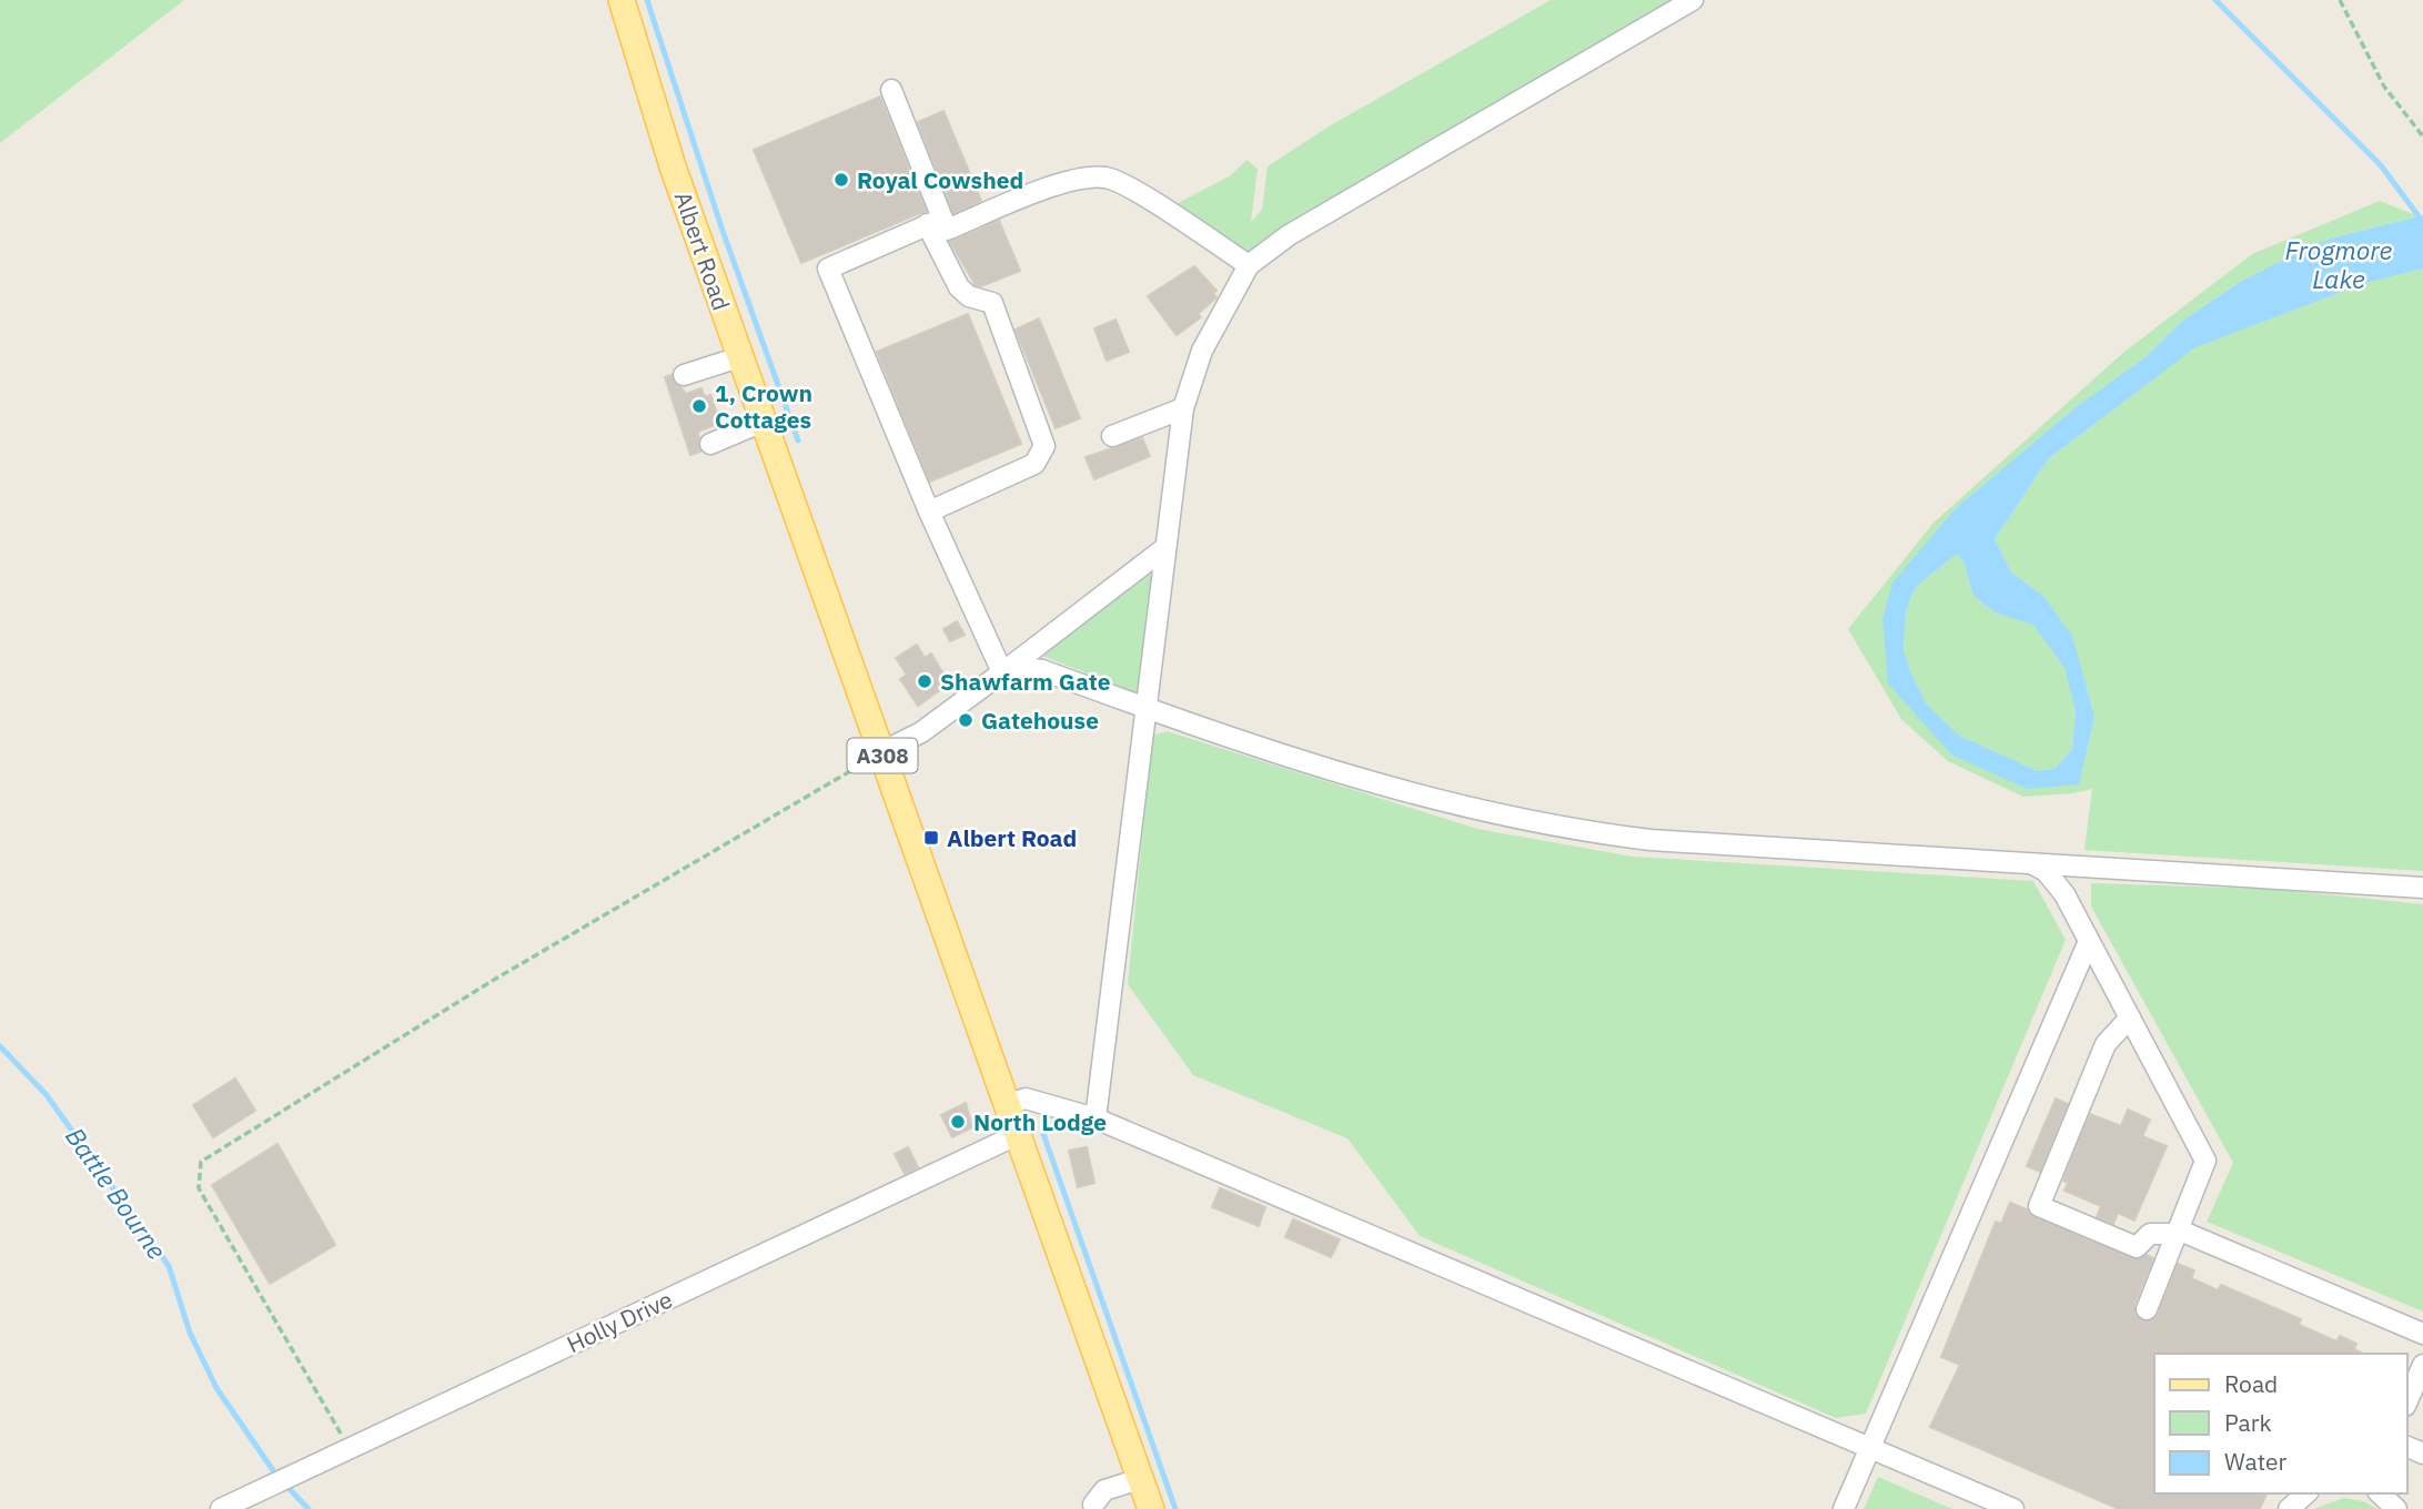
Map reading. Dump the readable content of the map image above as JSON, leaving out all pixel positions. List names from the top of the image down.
{
  "streets": {
    "main road": ["Albert Road", "A308"],
    "lane": ["Holly Drive"]
  },
  "crossings": [
    ["Albert Road", "Holly Drive"]
  ],
  "water": ["Frogmore Lake", "Battle Bourne"],
  "places": {
    "other": [
      "Royal Cowshed",
      "1, Crown Cottages",
      "Shawfarm Gate",
      "Gatehouse",
      "North Lodge"
    ],
    "transit": ["Albert Road"]
  },
  "legend": ["Road", "Park", "Water"]
}
